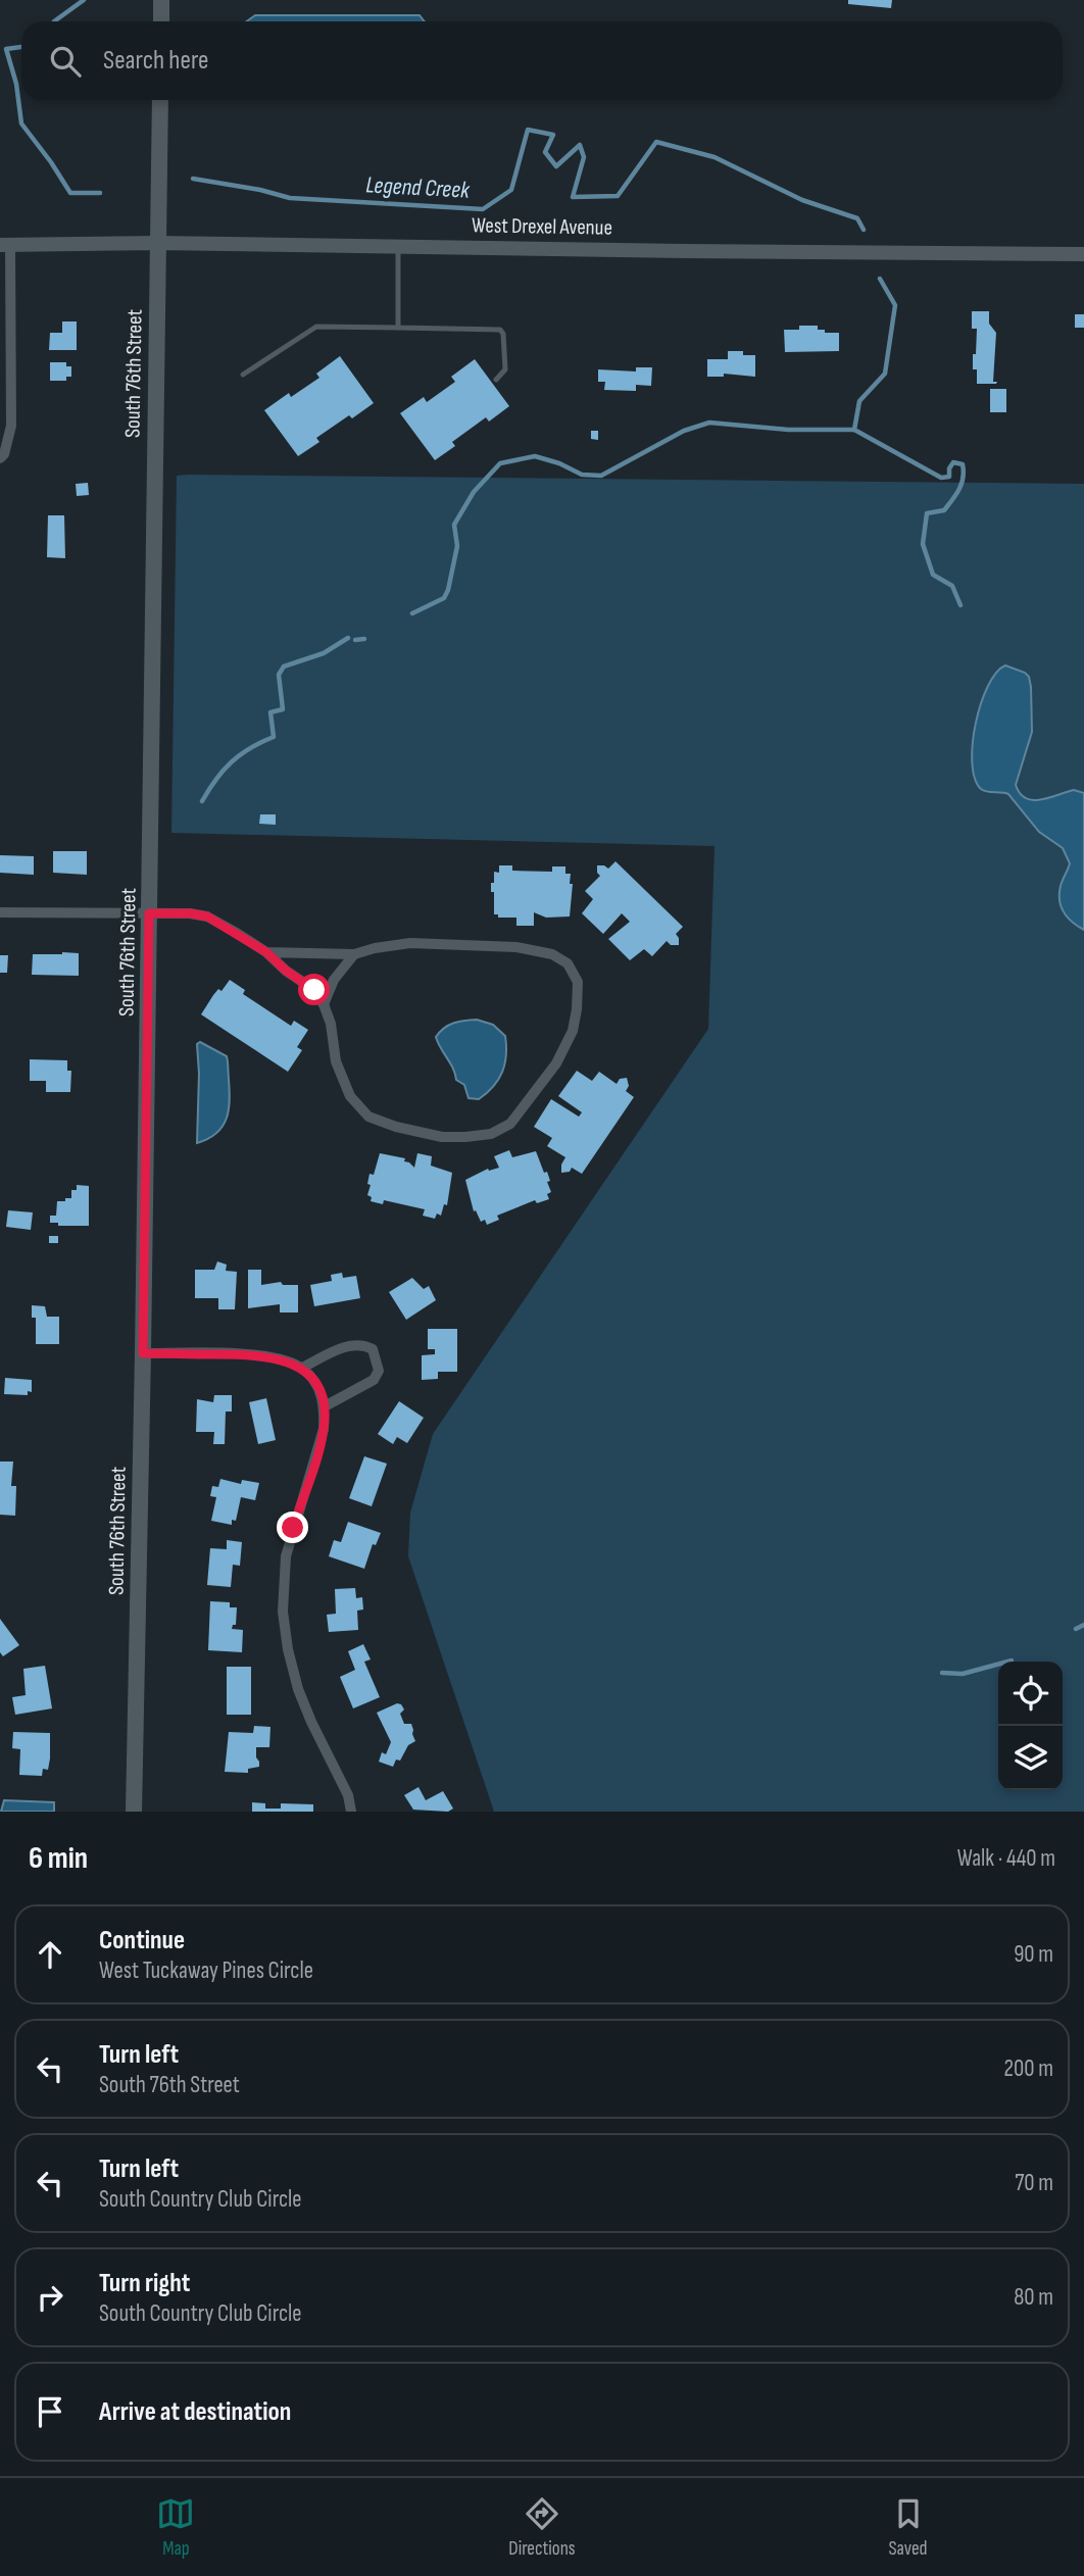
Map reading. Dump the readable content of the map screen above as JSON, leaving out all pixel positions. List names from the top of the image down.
{
  "streets": {
    "main road": ["South 76th Street"],
    "street": ["West Drexel Avenue"]
  },
  "crossings": [
    ["West Drexel Avenue", "South 76th Street"]
  ],
  "water": ["Legend Creek"],
  "page": {
    "search": "Search here",
    "heading": ["6 min", "Walk · 440 m"],
    "list": [
      ["Continue", "West Tuckaway Pines Circle", "90 m"],
      ["Turn left", "South 76th Street", "200 m"],
      ["Turn left", "South Country Club Circle", "70 m"],
      ["Turn right", "South Country Club Circle", "80 m"],
      "Arrive at destination"
    ],
    "nav": ["Map", "Directions", "Saved"]
  }
}
